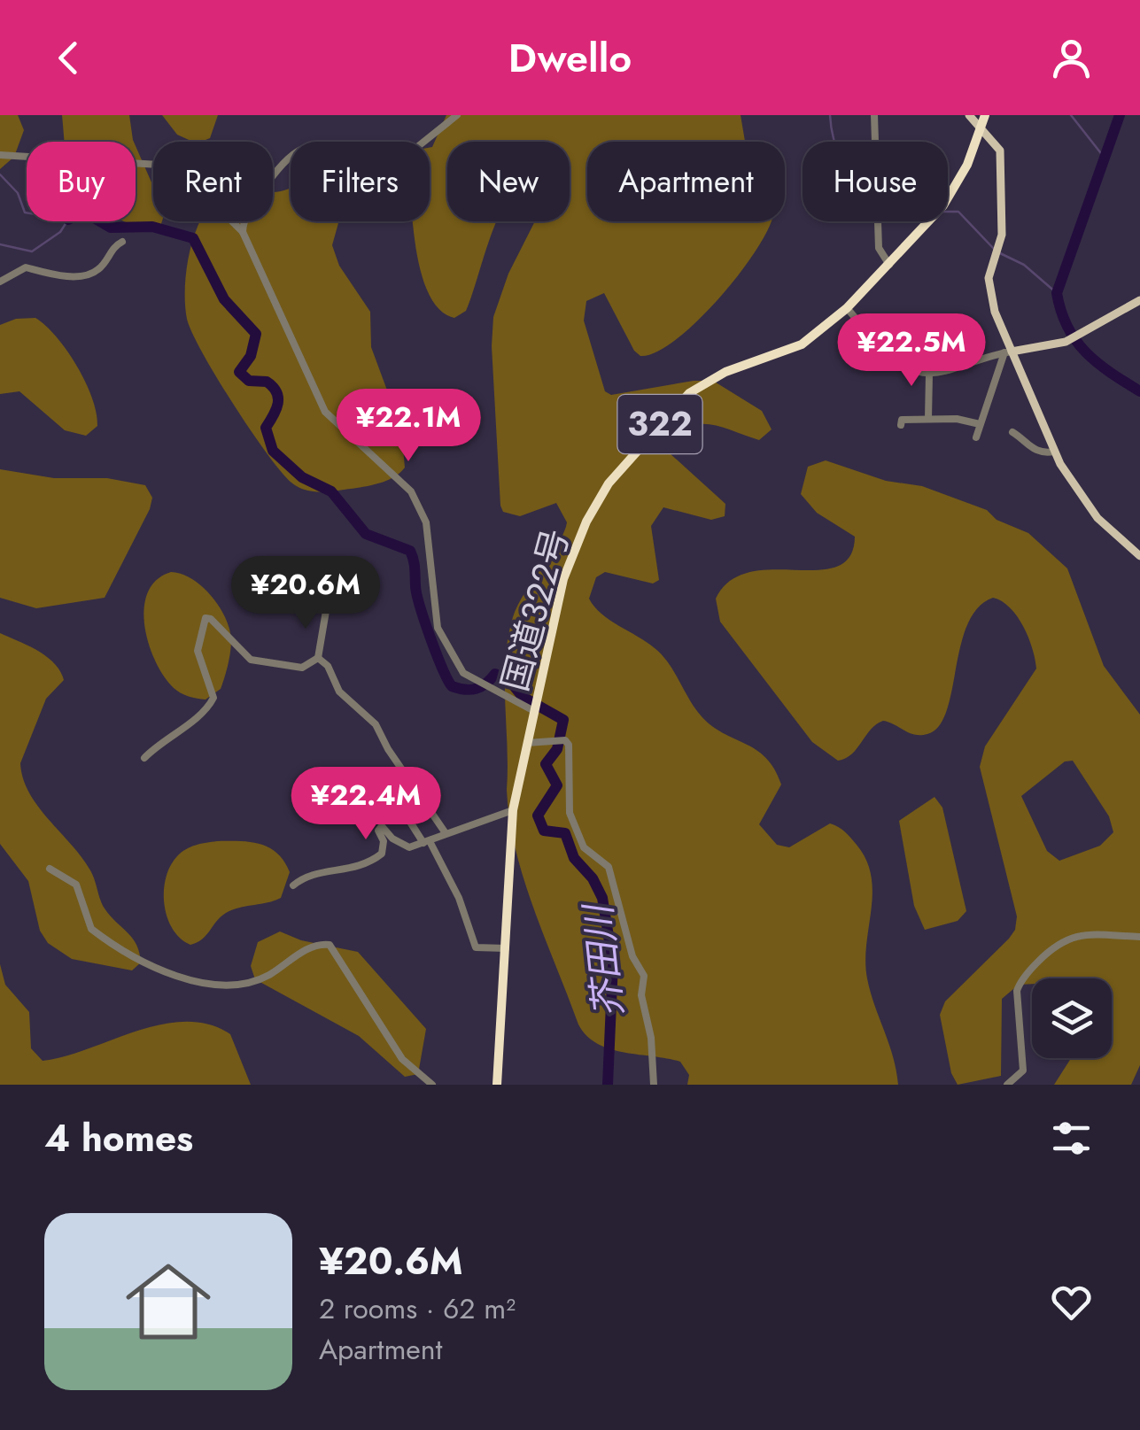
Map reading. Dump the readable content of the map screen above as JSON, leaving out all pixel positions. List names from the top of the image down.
{
  "streets": {
    "highway": ["322", "国道322号"]
  },
  "water": ["芥田川"],
  "page": {
    "header": "Dwello",
    "chip": [
      "Buy",
      "Rent",
      "Filters",
      "New",
      "Apartment",
      "House"
    ],
    "price": [
      "¥22.5M",
      "¥22.1M",
      "¥20.6M",
      "¥22.4M"
    ],
    "heading": "4 homes",
    "list": [
      {
        "name": "¥20.6M",
        "note": "2 rooms · 62 m² · Apartment"
      }
    ]
  }
}
